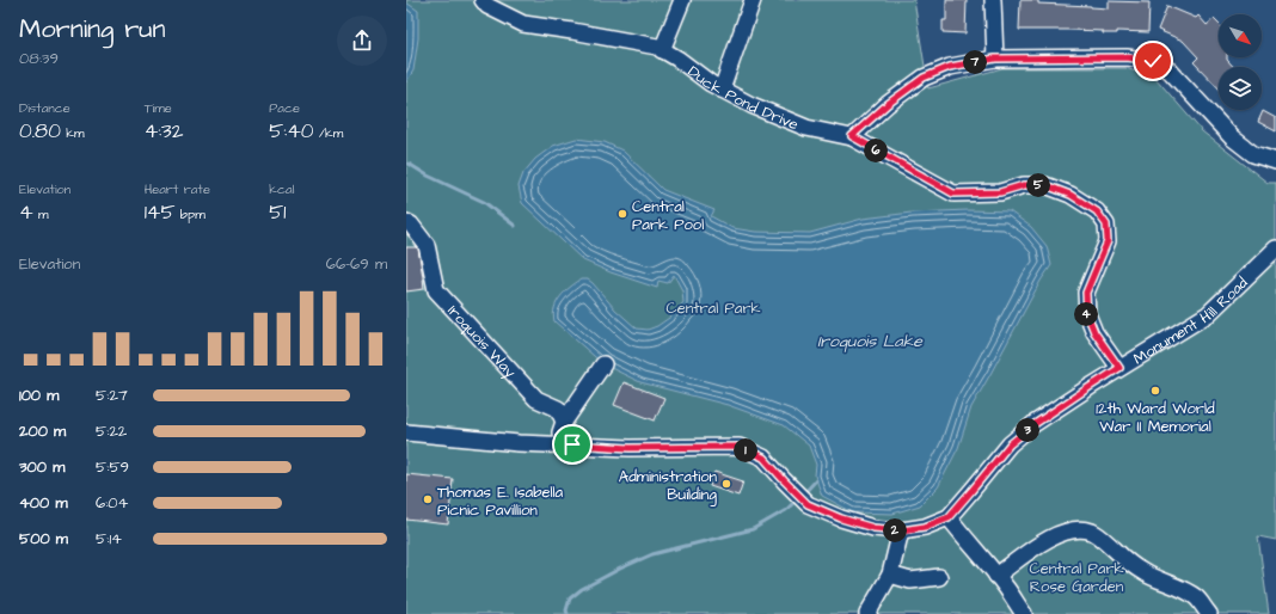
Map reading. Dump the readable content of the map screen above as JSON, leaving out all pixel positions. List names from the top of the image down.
{
  "streets": {
    "street": ["Duck Pond Drive", "Monument Hill Road", "Iroquois Way"]
  },
  "crossings": [
    ["Duck Pond Drive", "Monument Hill Road"]
  ],
  "water": ["Iroquois Lake"],
  "parks": ["Central Park", "Central Park Rose Garden"],
  "places": [
    "Central Park Pool",
    "12th Ward World War II Memorial",
    "Administration Building",
    "Thomas E. Isabella Picnic Pavillion"
  ],
  "north": "bottom right",
  "page": {
    "heading": ["Morning run", "08:39"],
    "pins": [
      "7",
      "6",
      "5",
      "4",
      "3",
      "1",
      "2"
    ],
    "stats": [
      ["Distance", "0.80 km"],
      ["Time", "4:32"],
      ["Pace", "5:40 /km"],
      ["Elevation", "4 m"],
      ["Heart rate", "145 bpm"],
      ["kcal", "51"]
    ],
    "chart": ["Elevation", "66–69 m"],
    "list": [
      {
        "name": "100 m",
        "note": "5:27"
      },
      {
        "name": "200 m",
        "note": "5:22"
      },
      {
        "name": "300 m",
        "note": "5:59"
      },
      {
        "name": "400 m",
        "note": "6:04"
      },
      {
        "name": "500 m",
        "note": "5:14"
      }
    ]
  }
}
